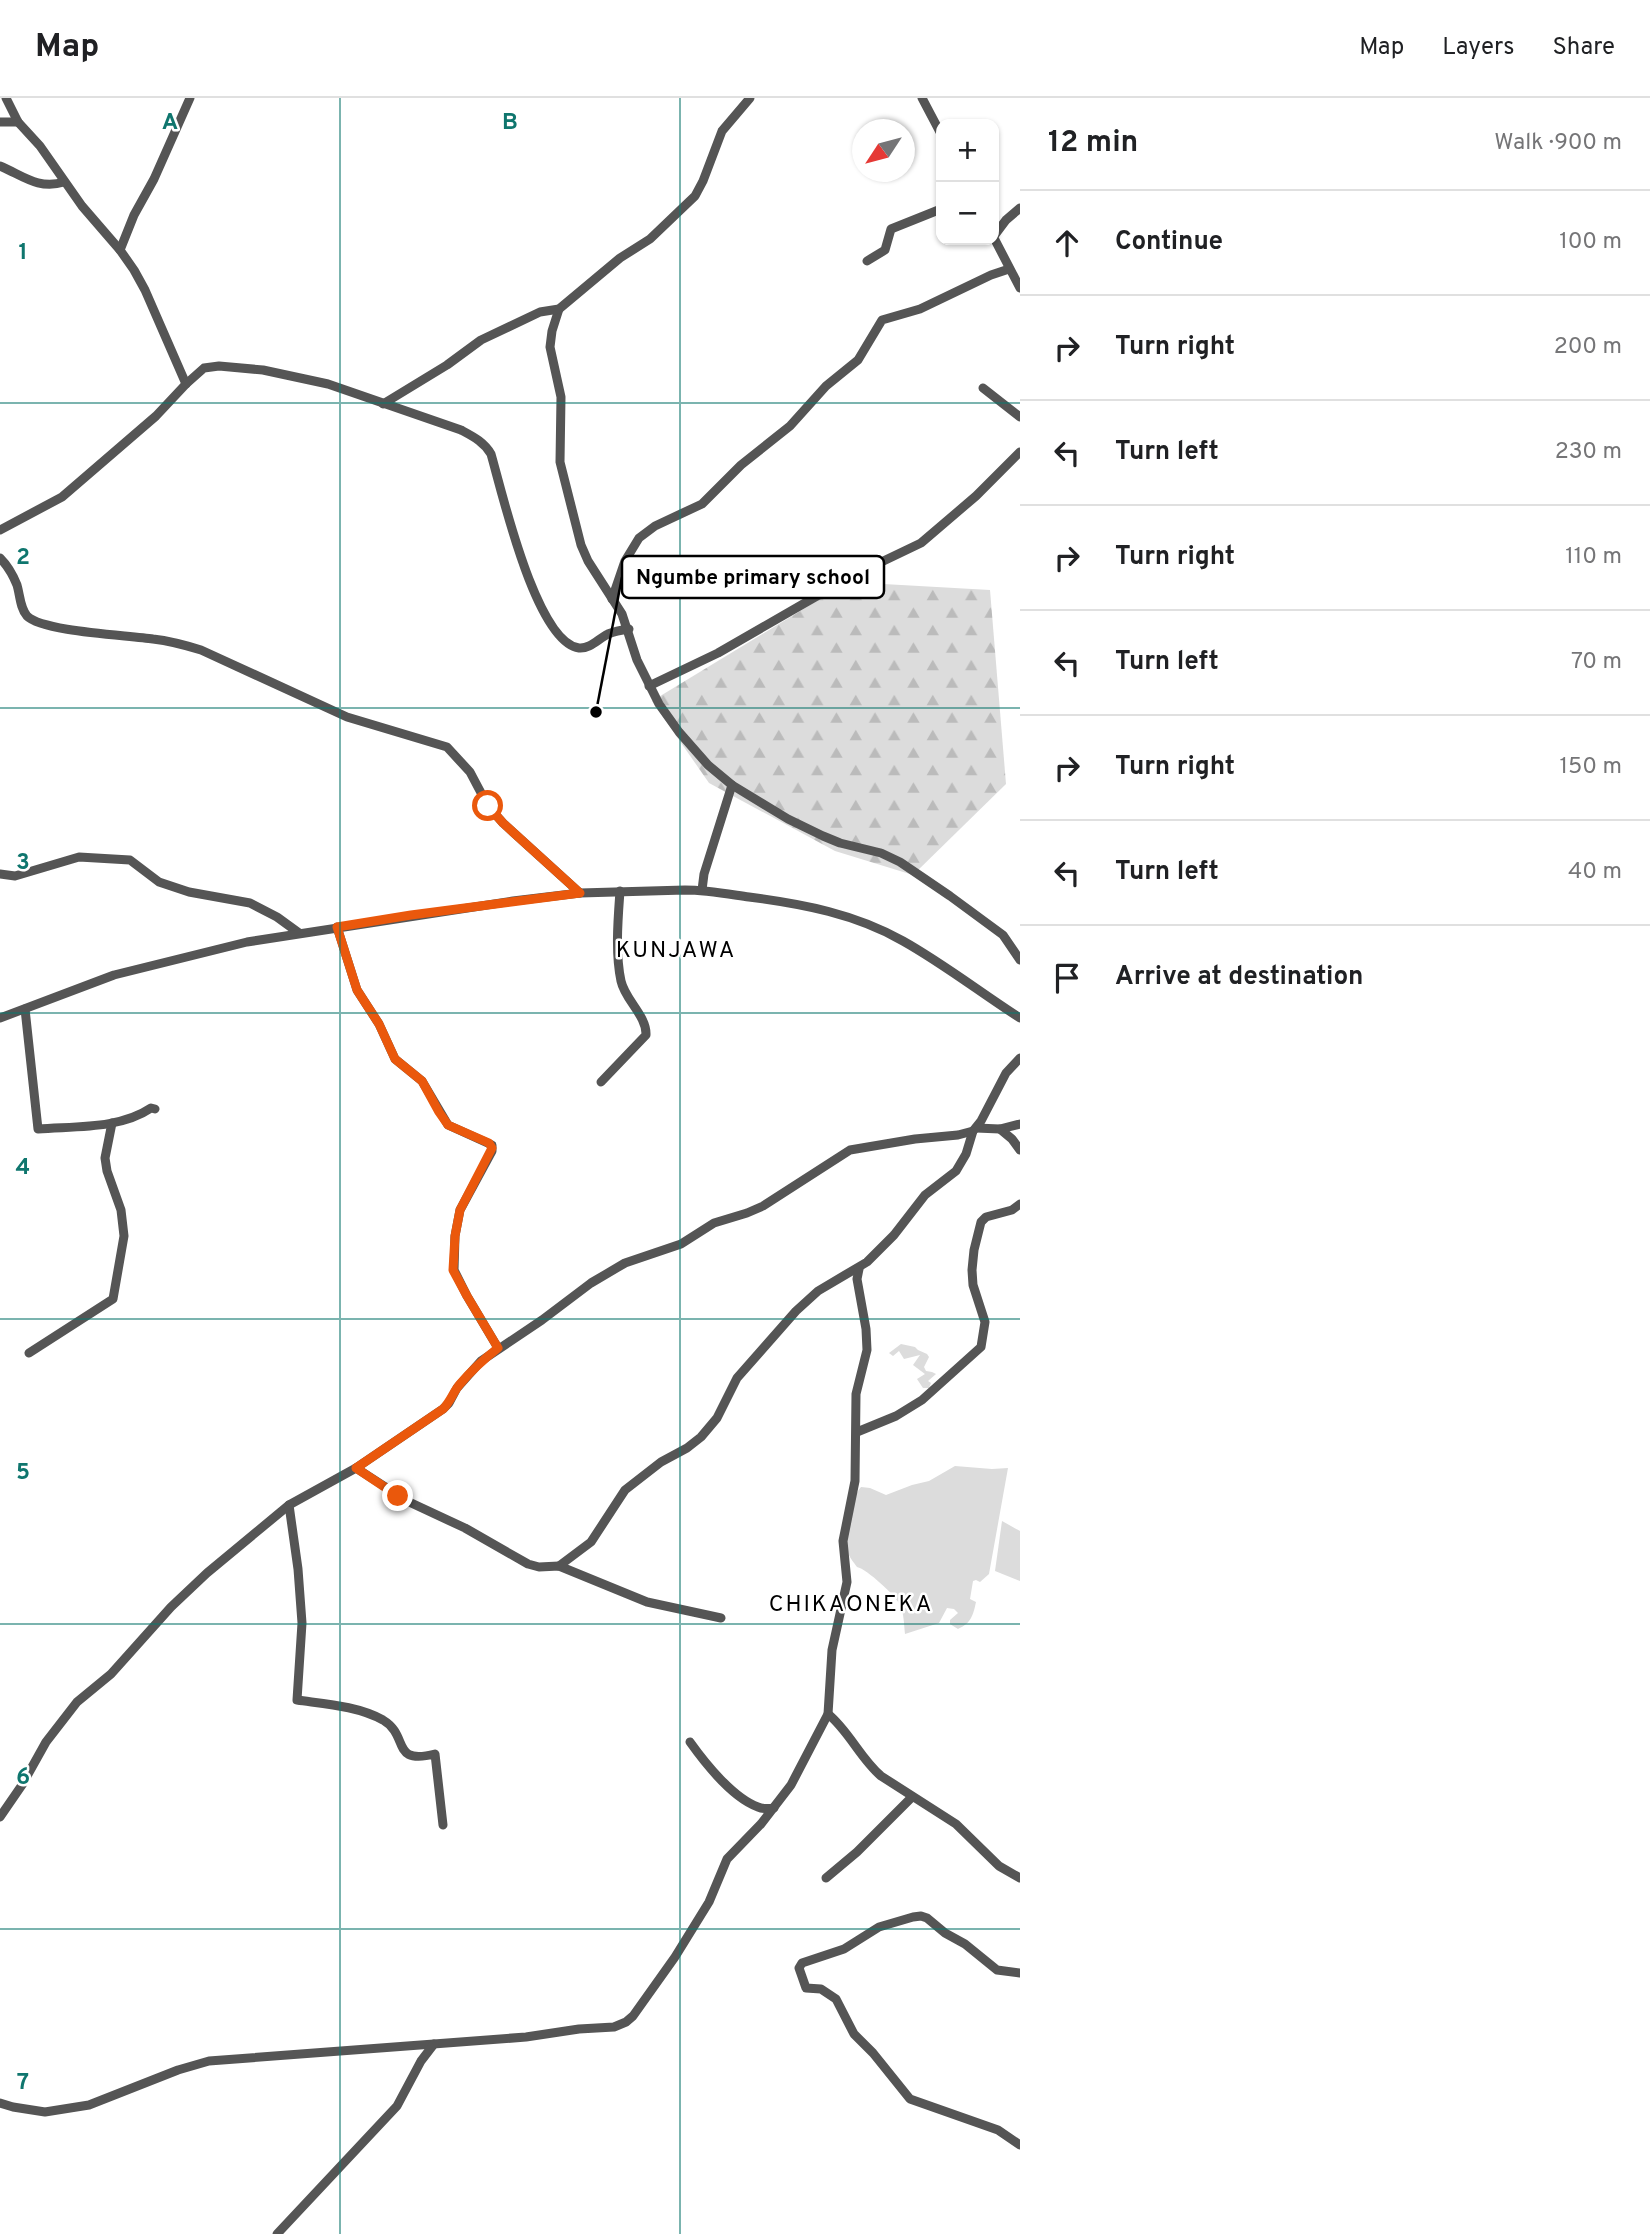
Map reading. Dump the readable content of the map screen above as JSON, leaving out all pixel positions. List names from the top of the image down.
{
  "districts": ["KUNJAWA", "CHIKAONEKA"],
  "places": ["Ngumbe primary school"],
  "north": "bottom left",
  "page": {
    "header": "Map",
    "nav": ["Map", "Layers", "Share"],
    "heading": ["12 min", "Walk · 900 m"],
    "map_buttons": ["+", "−"],
    "list": [
      ["Continue", "100 m"],
      ["Turn right", "200 m"],
      ["Turn left", "230 m"],
      ["Turn right", "110 m"],
      ["Turn left", "70 m"],
      ["Turn right", "150 m"],
      ["Turn left", "40 m"],
      "Arrive at destination"
    ]
  },
  "grid": {
    "columns": ["A", "B"],
    "rows": [
      "1",
      "2",
      "3",
      "4",
      "5",
      "6",
      "7"
    ]
  }
}
